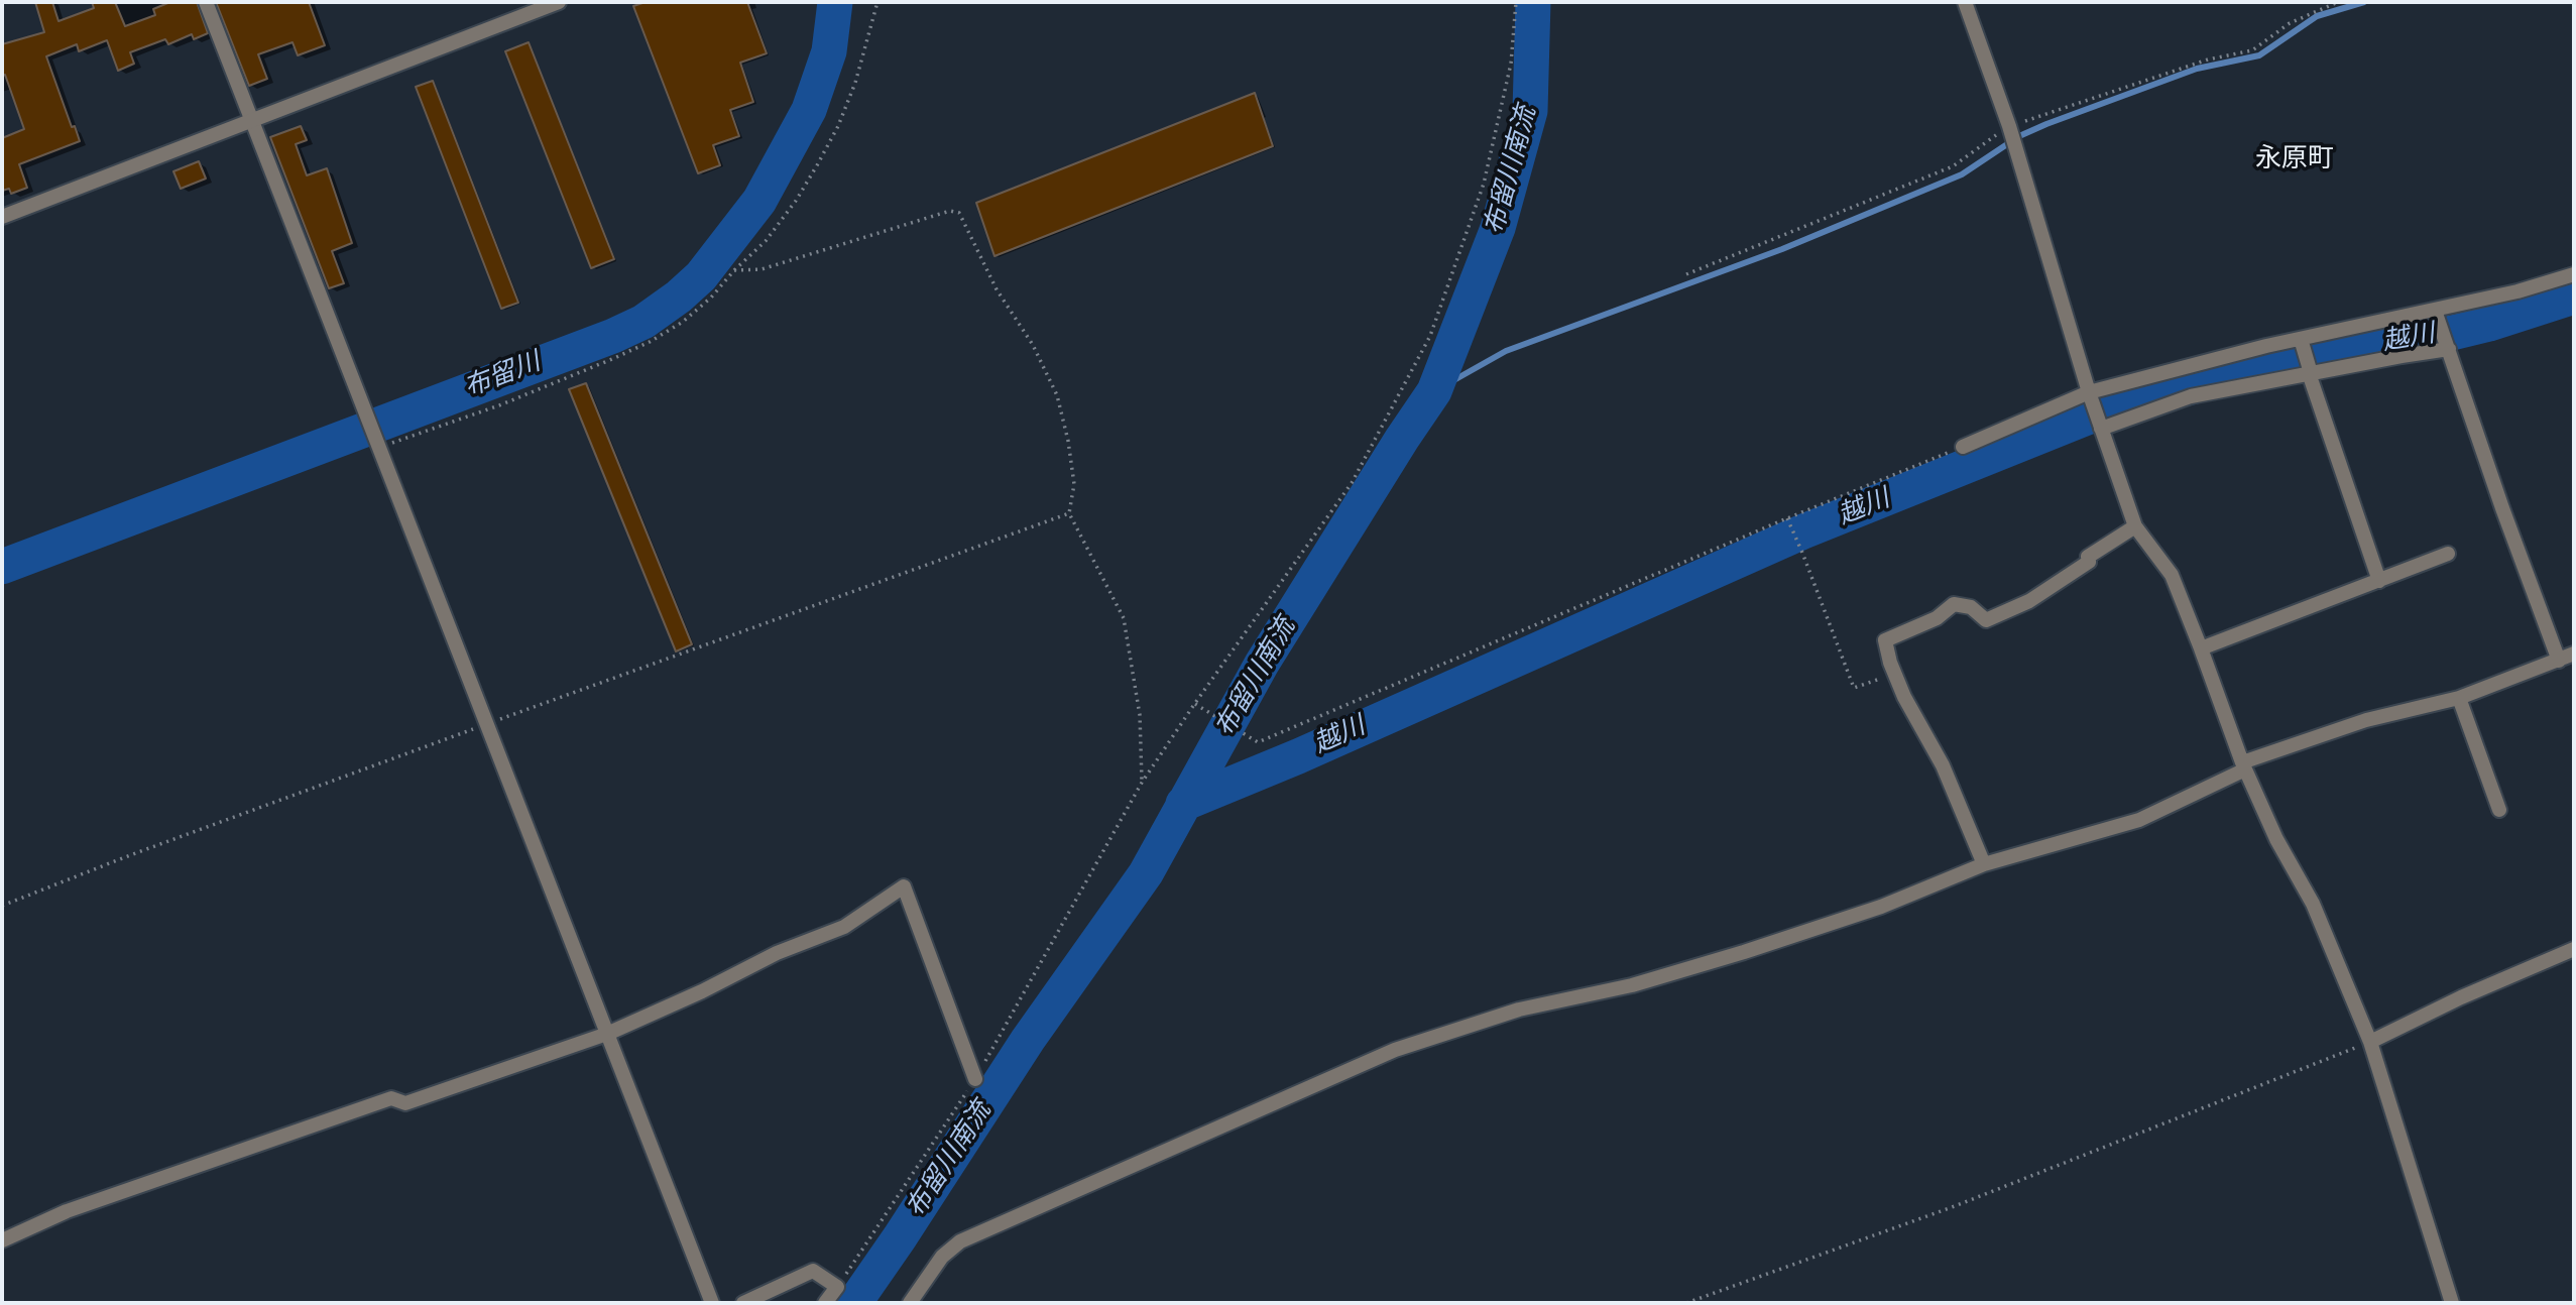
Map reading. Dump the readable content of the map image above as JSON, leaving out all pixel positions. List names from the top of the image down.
{
  "districts": ["永原町"],
  "water": ["布留川南流", "越川", "布留川"]
}
